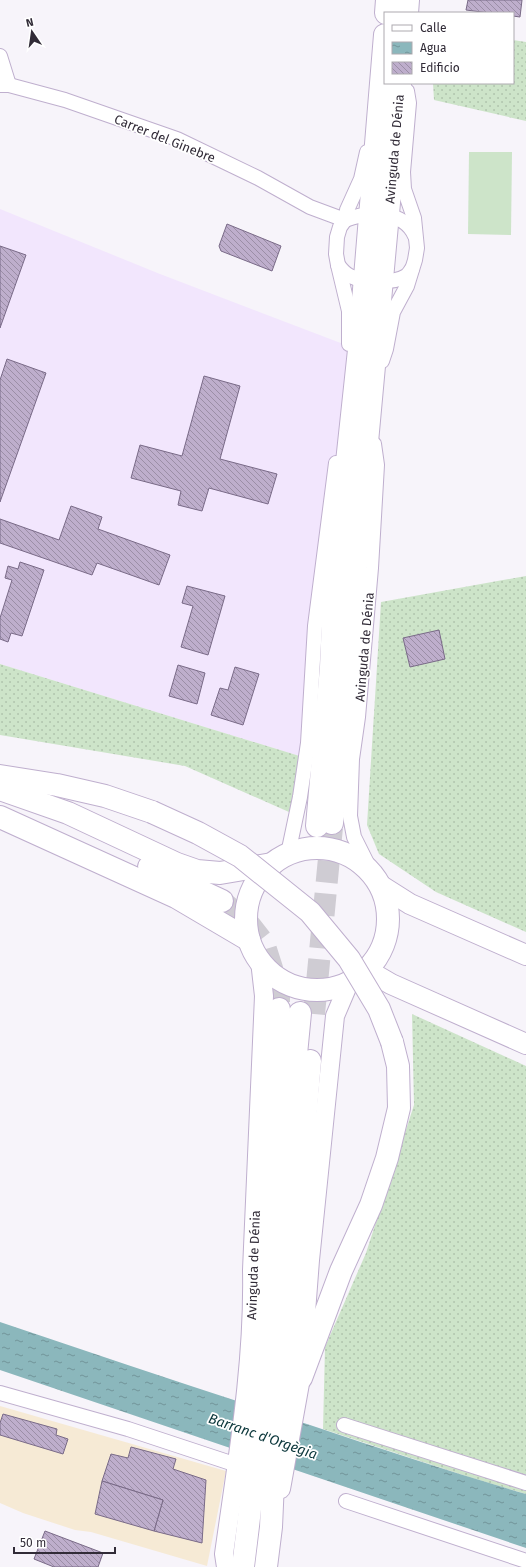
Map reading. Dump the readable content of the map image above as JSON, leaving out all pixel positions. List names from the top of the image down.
{
  "streets": {
    "main road": ["Avinguda de Dénia"],
    "street": ["Carrer del Ginebre"]
  },
  "crossings": [
    ["Carrer del Ginebre", "Avinguda de Dénia"]
  ],
  "water": ["Barranc d'Orgègia"],
  "legend": ["Calle", "Agua", "Edificio"],
  "scale_bar": "50 m",
  "north": "top"
}
